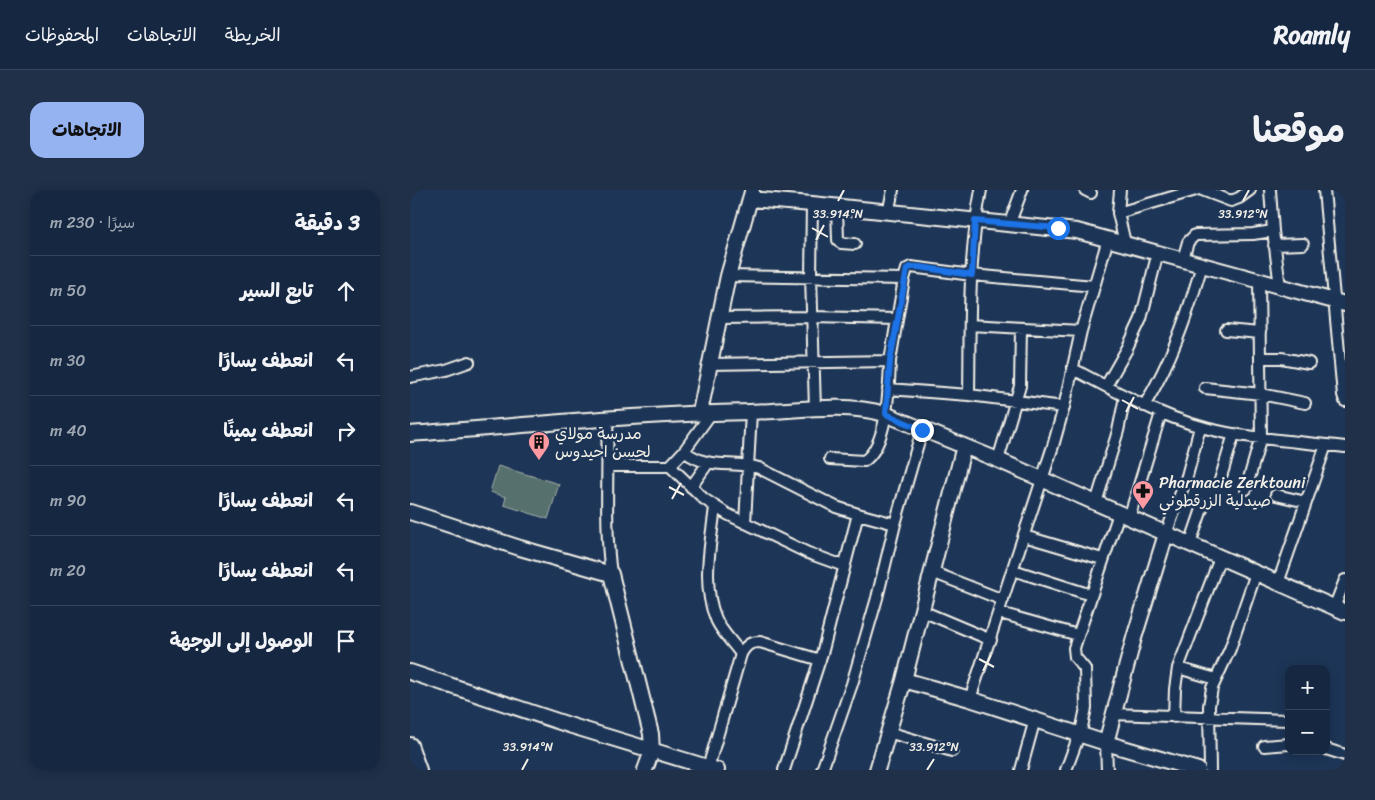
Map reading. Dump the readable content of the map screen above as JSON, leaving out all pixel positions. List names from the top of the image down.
{
  "places": {
    "building": ["مدرسة مولاي لحسن احيدوس"],
    "pharmacy": ["Pharmacie Zerktouni صيدلية الزرقطوني"]
  },
  "page": {
    "header": "Roamly",
    "nav": ["الخريطة", "الاتجاهات", "المحفوظات"],
    "title": "موقعنا",
    "buttons": "الاتجاهات",
    "heading": ["3 دقيقة", "سيرًا · 230 m"],
    "list": [
      ["تابع السير", "50 m"],
      ["انعطف يسارًا", "30 m"],
      ["انعطف يمينًا", "40 m"],
      ["انعطف يسارًا", "90 m"],
      ["انعطف يسارًا", "20 m"],
      "الوصول إلى الوجهة"
    ],
    "map_buttons": ["+", "−"]
  },
  "coordinates": ["33.914°N", "33.912°N"]
}
